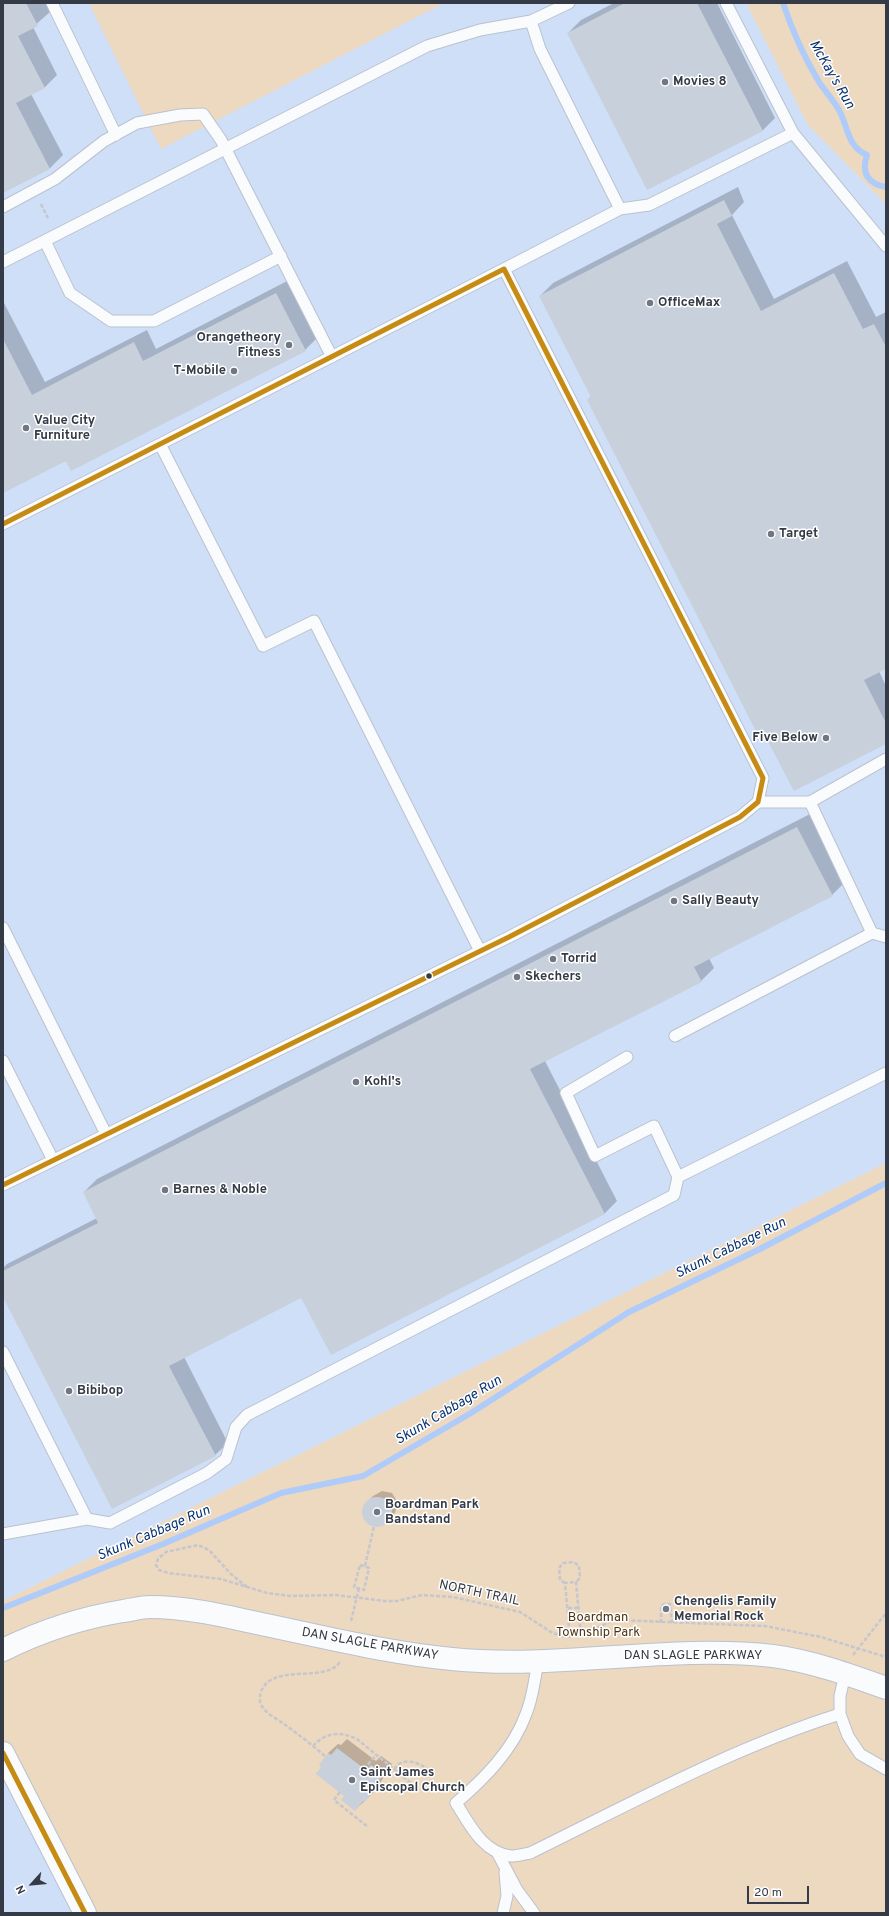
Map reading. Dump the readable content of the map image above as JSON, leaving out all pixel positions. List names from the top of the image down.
{
  "streets": {
    "street": ["DAN SLAGLE PARKWAY"],
    "path": ["NORTH TRAIL"]
  },
  "water": ["McKay's Run", "Skunk Cabbage Run"],
  "parks": ["Boardman Township Park"],
  "places": [
    "Movies 8",
    "OfficeMax",
    "Orangetheory Fitness",
    "T-Mobile",
    "Value City Furniture",
    "Target",
    "Five Below",
    "Sally Beauty",
    "Torrid",
    "Skechers",
    "Kohl's",
    "Barnes & Noble",
    "Bibibop",
    "Boardman Park Bandstand",
    "Chengelis Family Memorial Rock",
    "Saint James Episcopal Church"
  ],
  "scale_bar": "20 m",
  "north": "bottom left"
}
